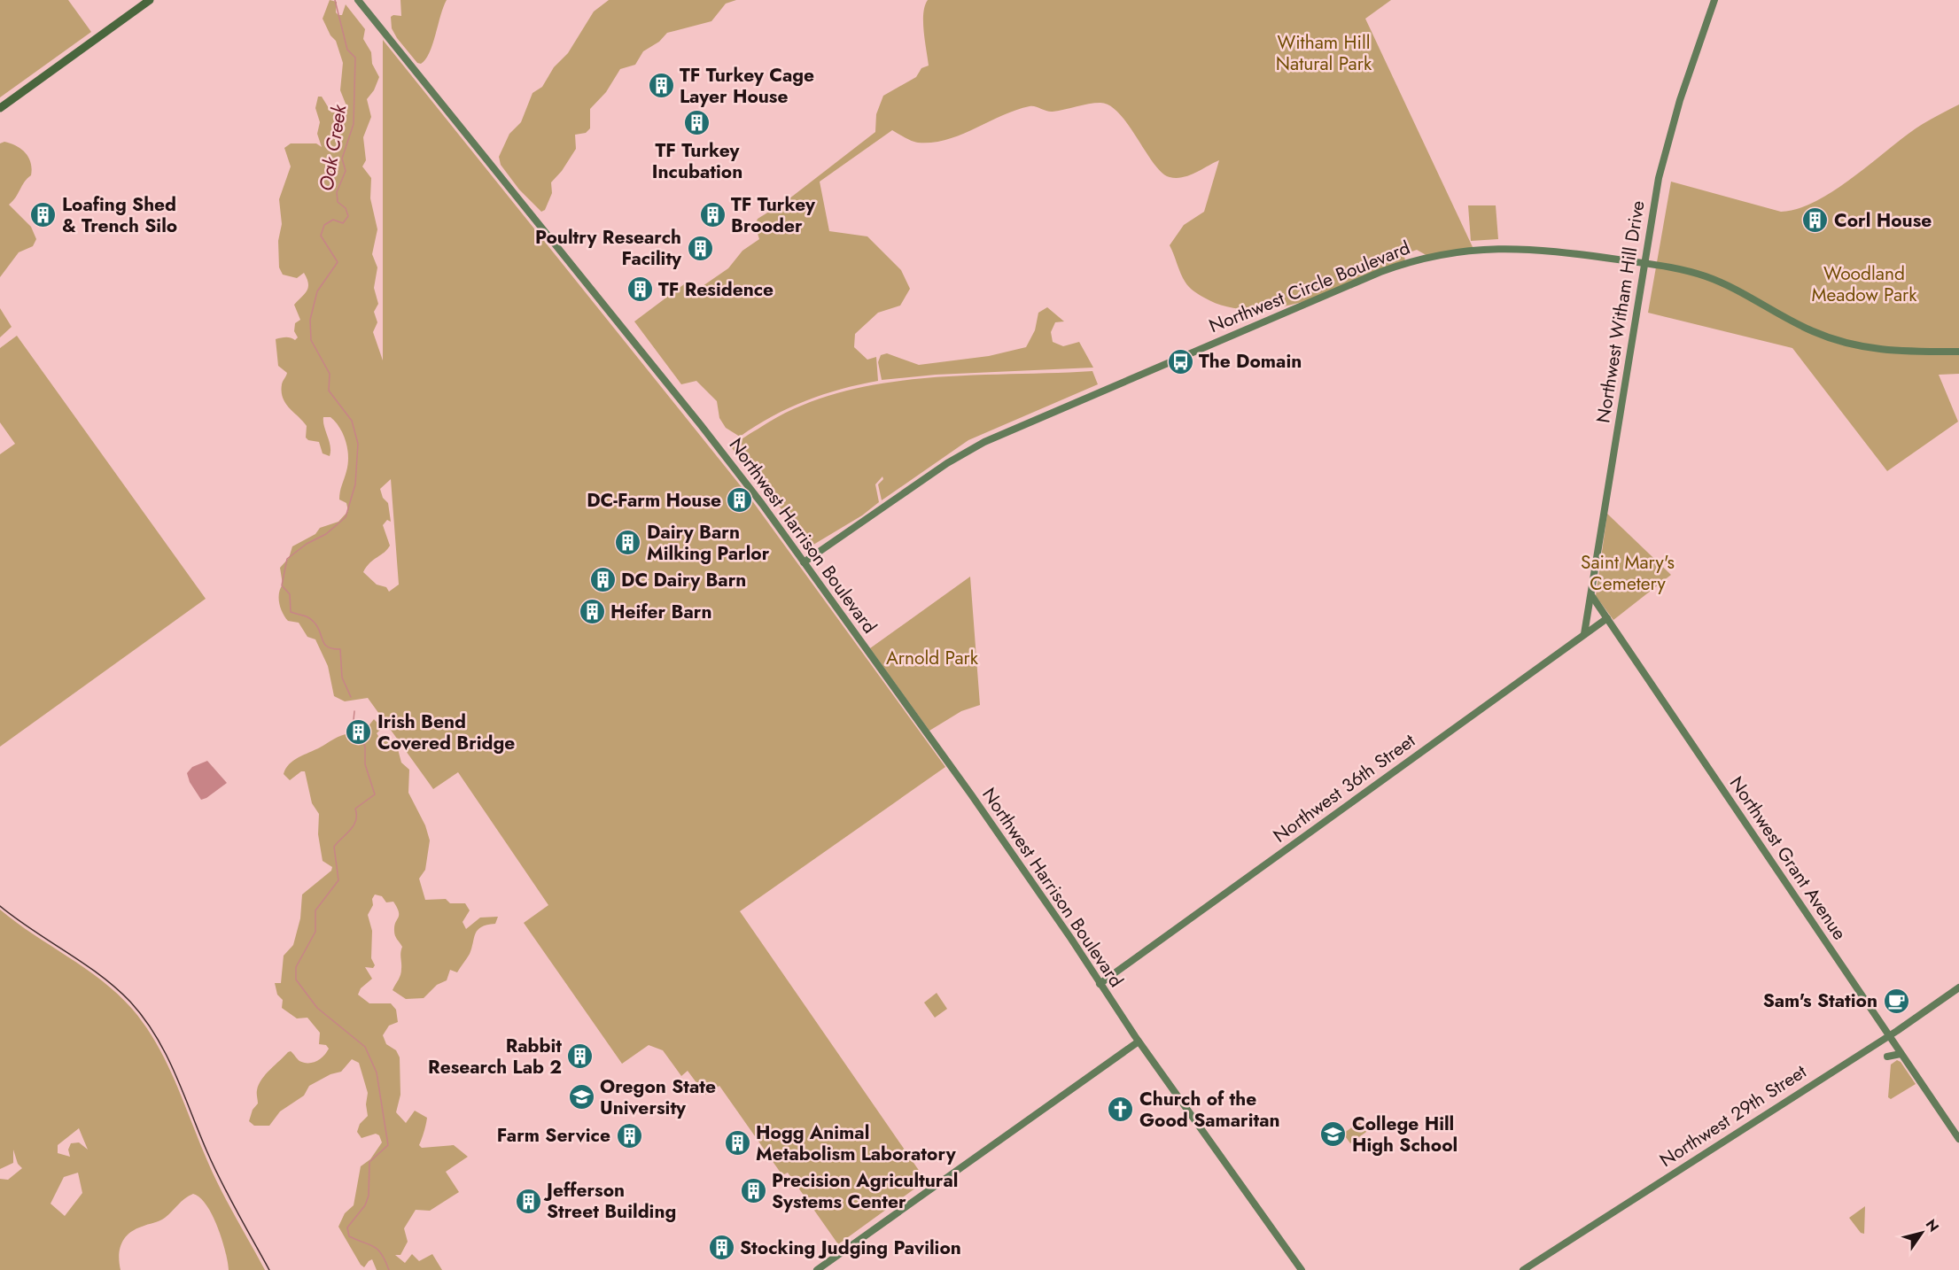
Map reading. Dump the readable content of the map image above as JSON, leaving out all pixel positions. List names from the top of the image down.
{
  "streets": {
    "main road": [
      "Northwest Circle Boulevard",
      "Northwest Witham Hill Drive",
      "Northwest Harrison Boulevard",
      "Northwest 36th Street",
      "Northwest Grant Avenue",
      "Northwest 29th Street"
    ]
  },
  "crossings": [
    ["Northwest Circle Boulevard", "Northwest Witham Hill Drive"],
    ["Northwest Circle Boulevard", "Northwest Harrison Boulevard"],
    ["Northwest Witham Hill Drive", "Northwest 36th Street"],
    ["Northwest Witham Hill Drive", "Northwest Grant Avenue"],
    ["Northwest Harrison Boulevard", "Northwest 36th Street"],
    ["Northwest 36th Street", "Northwest Grant Avenue"],
    ["Northwest Grant Avenue", "Northwest 29th Street"]
  ],
  "water": ["Oak Creek"],
  "parks": [
    "Witham Hill Natural Park",
    "Woodland Meadow Park",
    "Saint Mary's Cemetery",
    "Arnold Park"
  ],
  "places": {
    "building": [
      "TF Turkey Cage Layer House",
      "TF Turkey Incubation",
      "Loafing Shed & Trench Silo",
      "TF Turkey Brooder",
      "Corl House",
      "Poultry Research Facility",
      "TF Residence",
      "DC-Farm House",
      "Dairy Barn Milking Parlor",
      "DC Dairy Barn",
      "Heifer Barn",
      "Irish Bend Covered Bridge",
      "Rabbit Research Lab 2",
      "Farm Service",
      "Hogg Animal Metabolism Laboratory",
      "Precision Agricultural Systems Center",
      "Jefferson Street Building",
      "Stocking Judging Pavilion"
    ],
    "bus stop": ["The Domain"],
    "cafe": ["Sam's Station"],
    "school or university": ["Oregon State University", "College Hill High School"],
    "church": ["Church of the Good Samaritan"]
  },
  "north": "top right"
}
